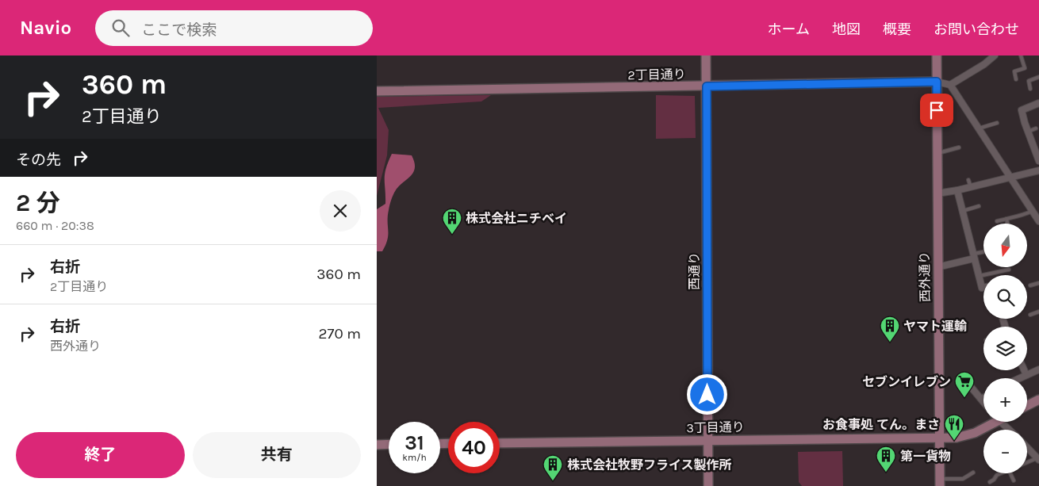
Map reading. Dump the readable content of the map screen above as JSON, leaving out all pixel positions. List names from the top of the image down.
{
  "streets": {
    "street": [
      "2丁目通り",
      "西通り",
      "西外通り",
      "3丁目通り"
    ]
  },
  "crossings": [
    ["2丁目通り", "西通り"],
    ["2丁目通り", "西外通り"],
    ["西通り", "3丁目通り"],
    ["西外通り", "3丁目通り"]
  ],
  "places": {
    "building": [
      "株式会社ニチベイ",
      "ヤマト運輸",
      "第一貨物",
      "株式会社牧野フライス製作所"
    ],
    "supermarket": ["セブンイレブン"],
    "restaurant": ["お食事処 てん。まさ"]
  },
  "north": "bottom",
  "page": {
    "header": "Navio",
    "search": "ここで検索",
    "nav": [
      "ホーム",
      "地図",
      "概要",
      "お問い合わせ"
    ],
    "turn": ["360 m", "2丁目通り"],
    "then": "その先",
    "heading": ["2 分", "660 m · 20:38"],
    "map_buttons": ["+", "−"],
    "list": [
      {
        "name": "右折",
        "note": "2丁目通り",
        "value": "360 m"
      },
      {
        "name": "右折",
        "note": "西外通り",
        "value": "270 m"
      }
    ],
    "speed": "31 km/h",
    "limit": "40",
    "buttons": ["終了", "共有"]
  }
}
